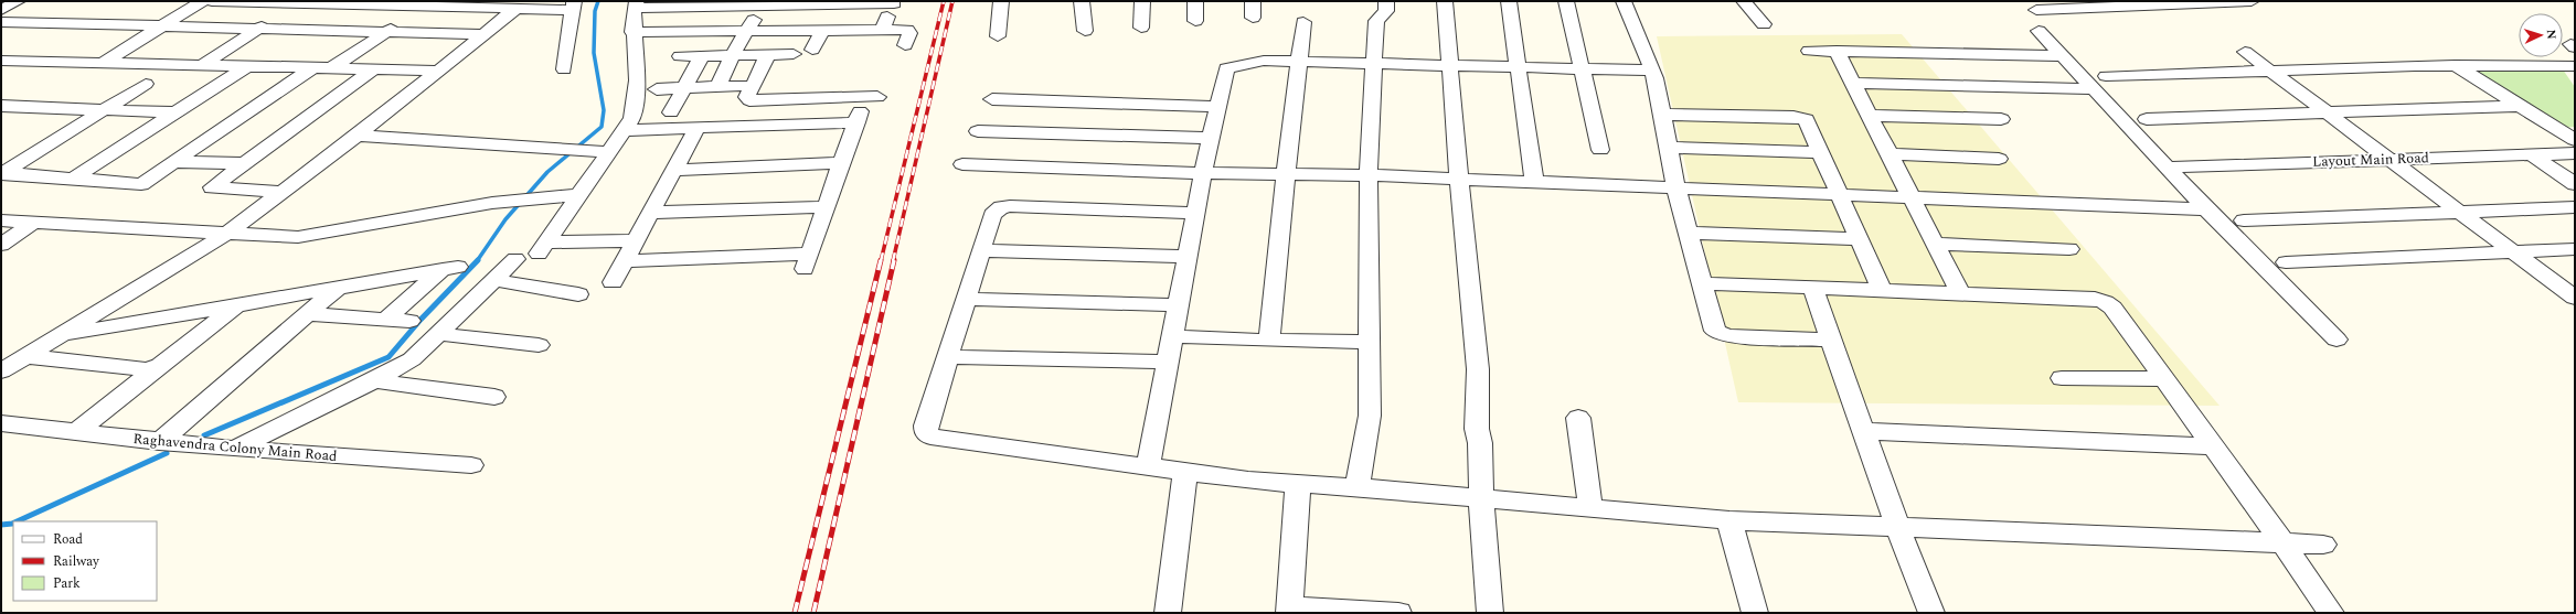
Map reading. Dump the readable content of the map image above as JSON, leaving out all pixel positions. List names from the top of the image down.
{
  "streets": {
    "street": ["Layout Main Road", "Raghavendra Colony Main Road"]
  },
  "legend": ["Road", "Railway", "Park"],
  "north": "right"
}
